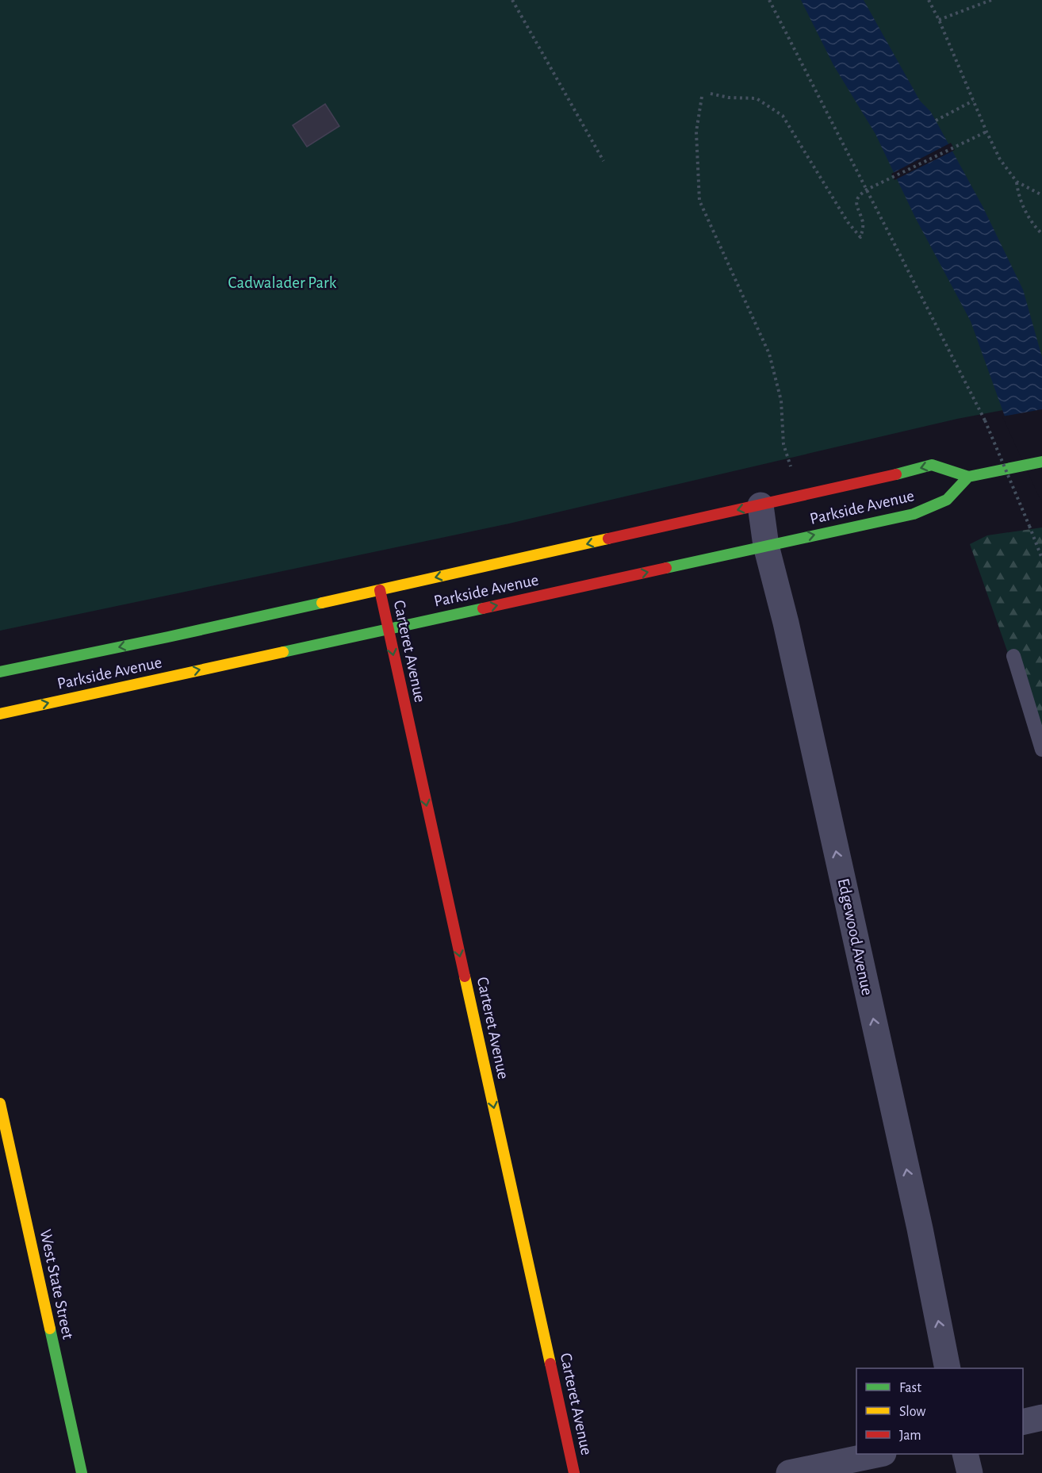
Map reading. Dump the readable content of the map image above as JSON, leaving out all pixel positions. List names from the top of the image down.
{
  "streets": {
    "main road": ["Parkside Avenue", "Carteret Avenue", "West State Street"],
    "street": ["Edgewood Avenue"]
  },
  "crossings": [
    ["Parkside Avenue", "Carteret Avenue"],
    ["Parkside Avenue", "Edgewood Avenue"]
  ],
  "one_way": ["Carteret Avenue", "Edgewood Avenue"],
  "parks": ["Cadwalader Park"],
  "legend": ["Fast", "Slow", "Jam"]
}
